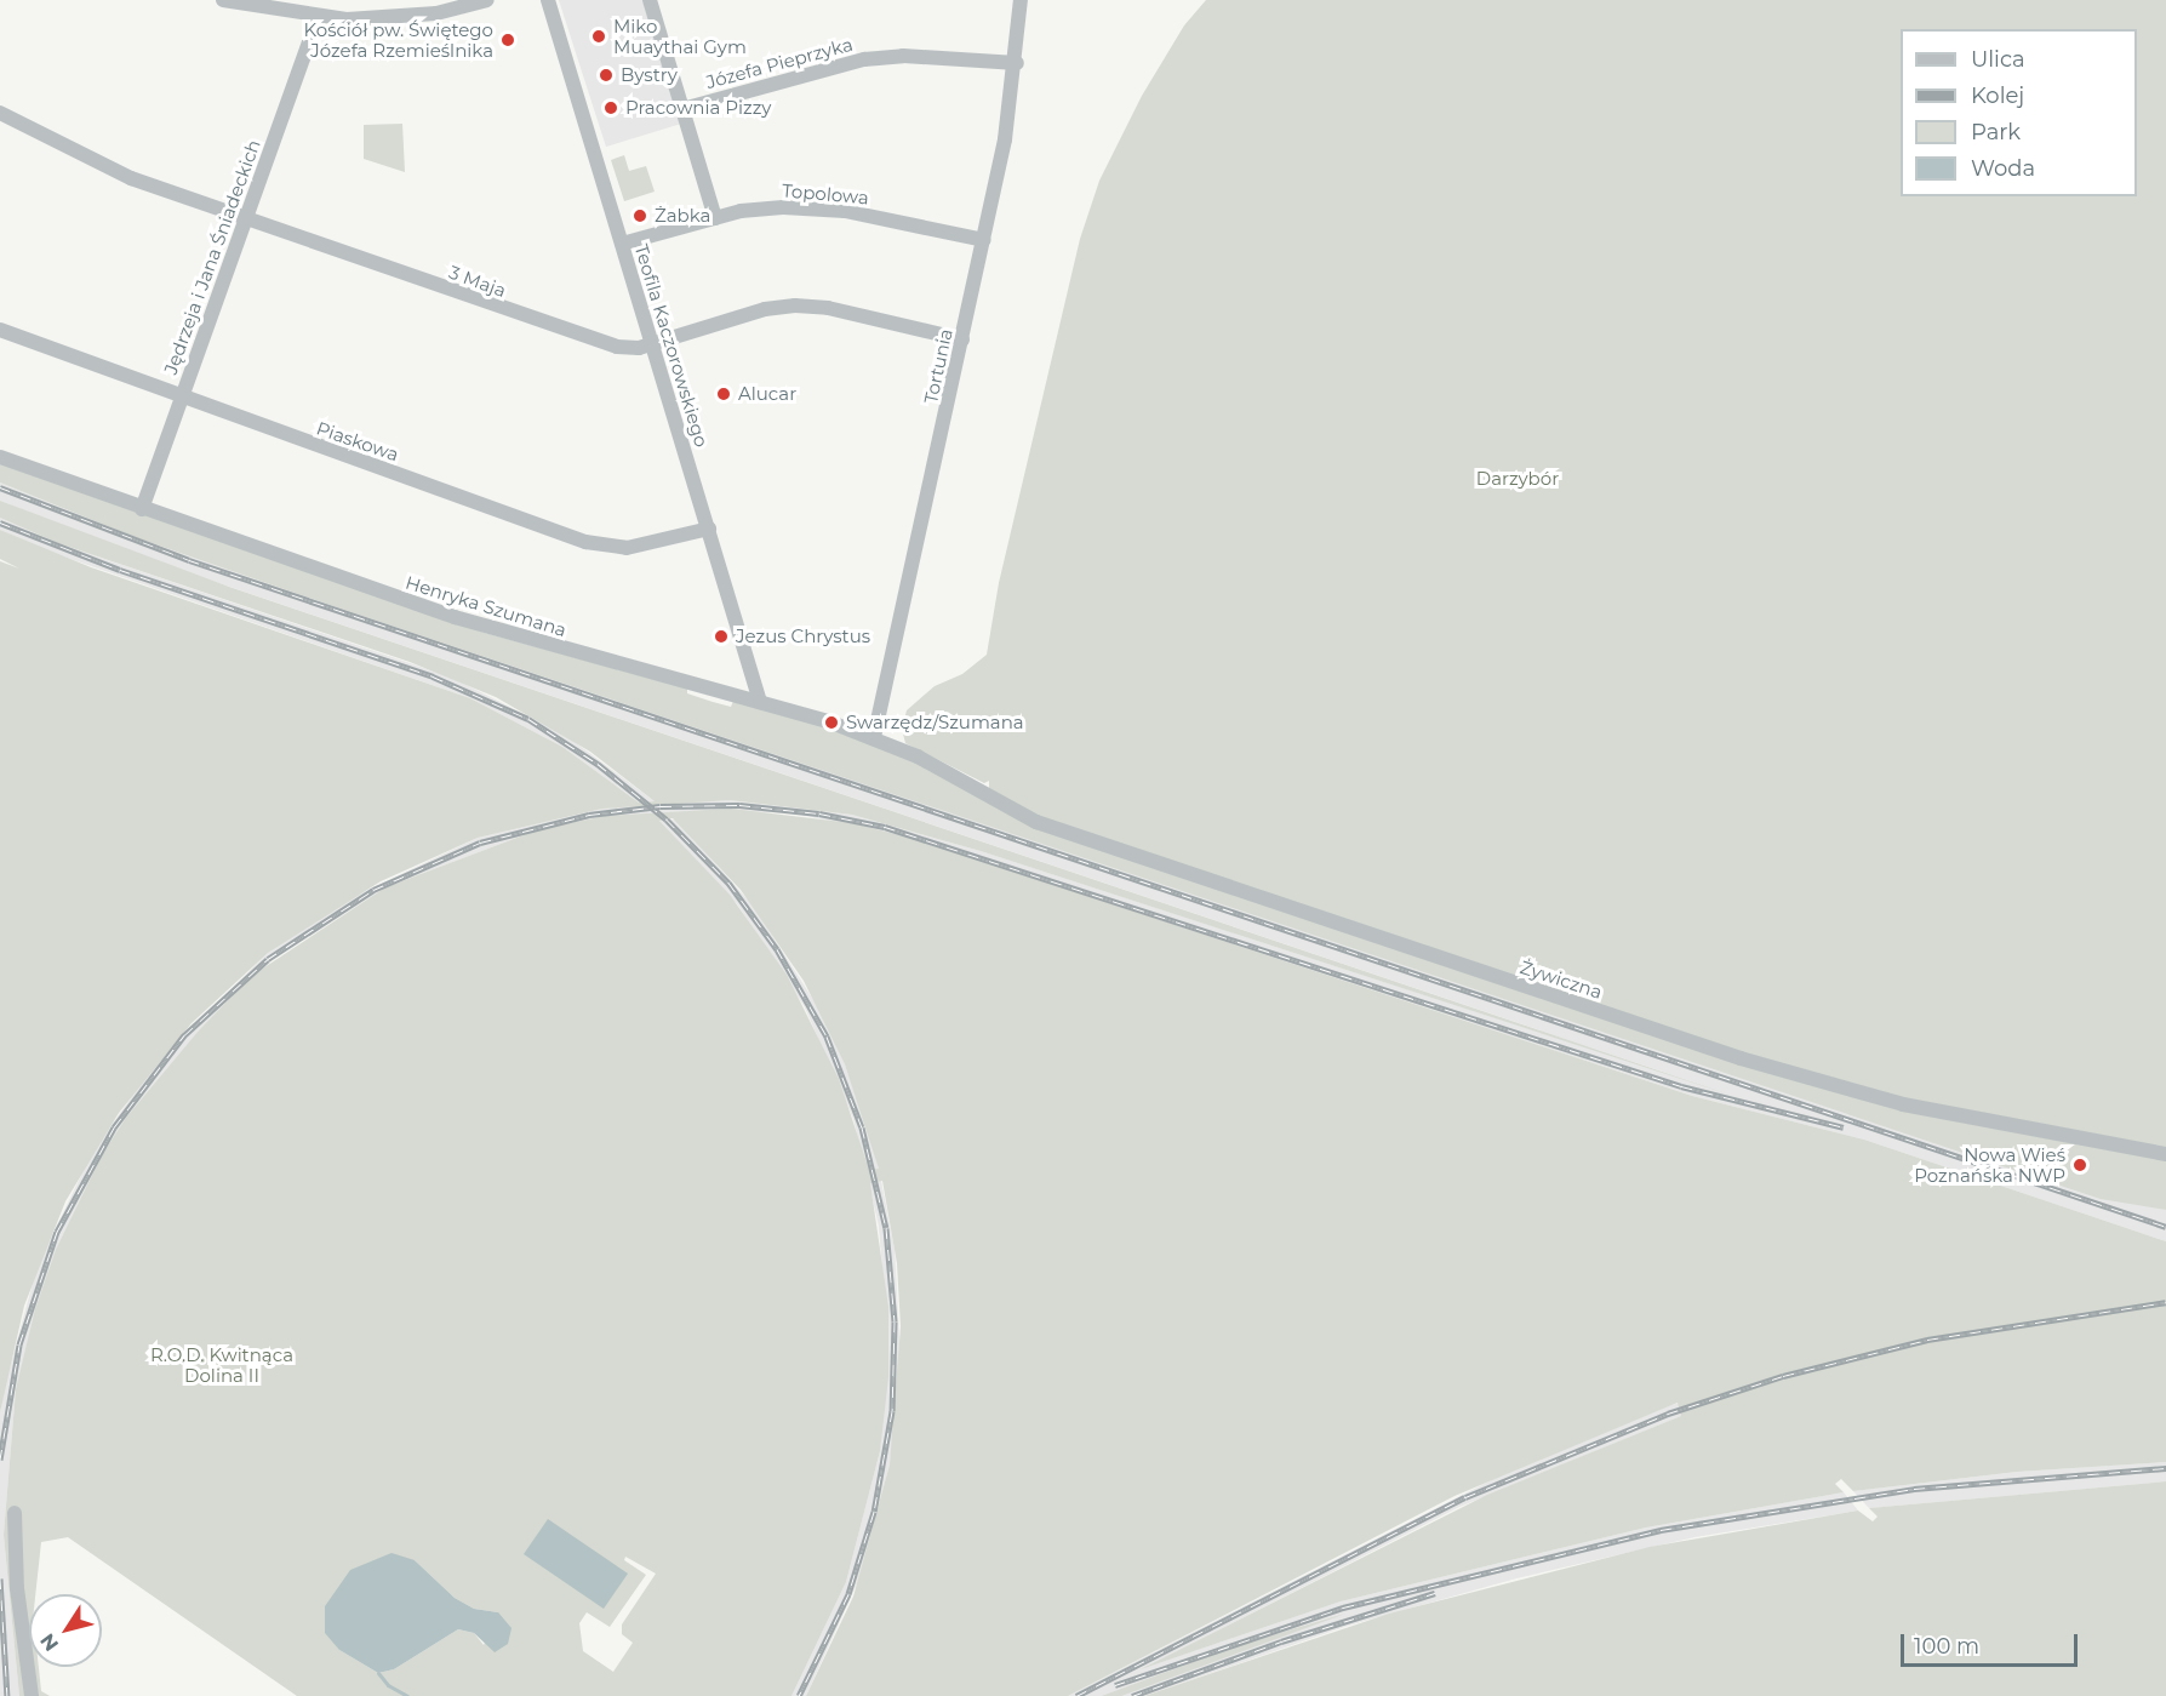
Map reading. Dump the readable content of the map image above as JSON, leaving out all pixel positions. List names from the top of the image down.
{
  "streets": {
    "street": [
      "Józefa Pieprzyka",
      "Topolowa",
      "Jędrzeja i Jana Śniadeckich",
      "3 Maja",
      "Teofila Kaczorowskiego",
      "Tortunia",
      "Piaskowa",
      "Henryka Szumana",
      "Żywiczna"
    ]
  },
  "crossings": [
    ["Józefa Pieprzyka", "Tortunia"],
    ["Topolowa", "Teofila Kaczorowskiego"],
    ["Topolowa", "Tortunia"],
    ["Jędrzeja i Jana Śniadeckich", "3 Maja"],
    ["Jędrzeja i Jana Śniadeckich", "Piaskowa"],
    ["Jędrzeja i Jana Śniadeckich", "Henryka Szumana"],
    ["3 Maja", "Teofila Kaczorowskiego"],
    ["3 Maja", "Tortunia"],
    ["Teofila Kaczorowskiego", "Piaskowa"],
    ["Teofila Kaczorowskiego", "Henryka Szumana"],
    ["Tortunia", "Henryka Szumana"],
    ["Henryka Szumana", "Żywiczna"]
  ],
  "parks": ["Darzybór", "R.O.D. Kwitnąca Dolina II"],
  "places": [
    "Miko Muaythai Gym",
    "Kościół pw. Świętego Józefa Rzemieślnika",
    "Bystry",
    "Pracownia Pizzy",
    "Żabka",
    "Alucar",
    "Jezus Chrystus",
    "Swarzędz/Szumana",
    "Nowa Wieś Poznańska NWP"
  ],
  "legend": [
    "Ulica",
    "Kolej",
    "Park",
    "Woda"
  ],
  "scale_bar": "100 m",
  "north": "bottom left"
}
